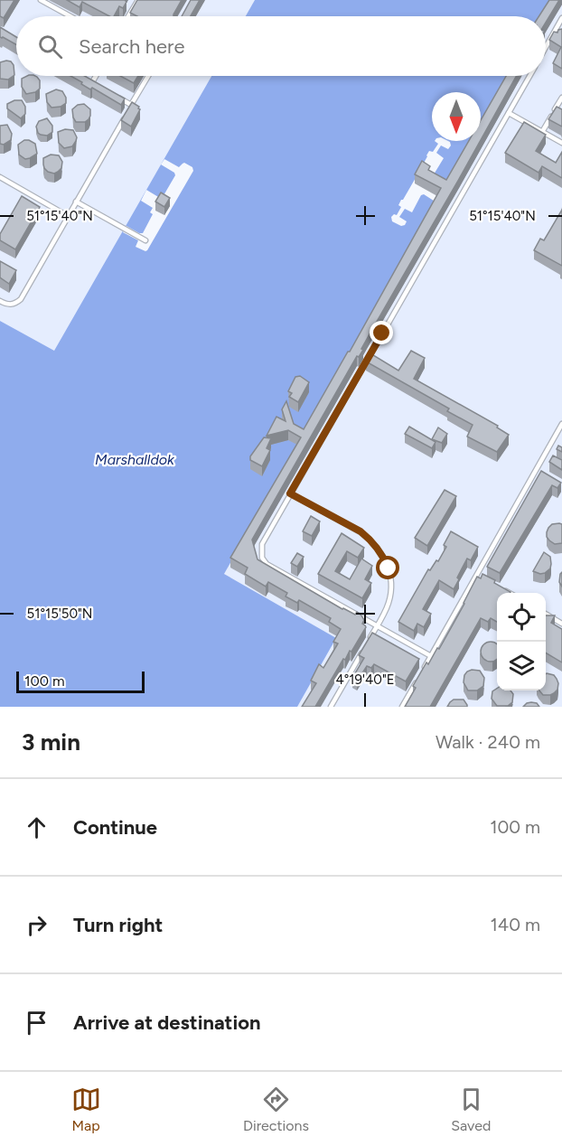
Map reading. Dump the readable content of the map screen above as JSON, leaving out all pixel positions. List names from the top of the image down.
{
  "water": ["Marshalldok"],
  "scale_bar": "100 m",
  "north": "bottom",
  "page": {
    "search": "Search here",
    "scale": "100 m",
    "heading": ["3 min", "Walk · 240 m"],
    "list": [
      ["Continue", "100 m"],
      ["Turn right", "140 m"],
      "Arrive at destination"
    ],
    "nav": ["Map", "Directions", "Saved"]
  },
  "coordinates": ["51°15'40\"N", "51°15'50\"N", "4°19'40\"E"]
}
